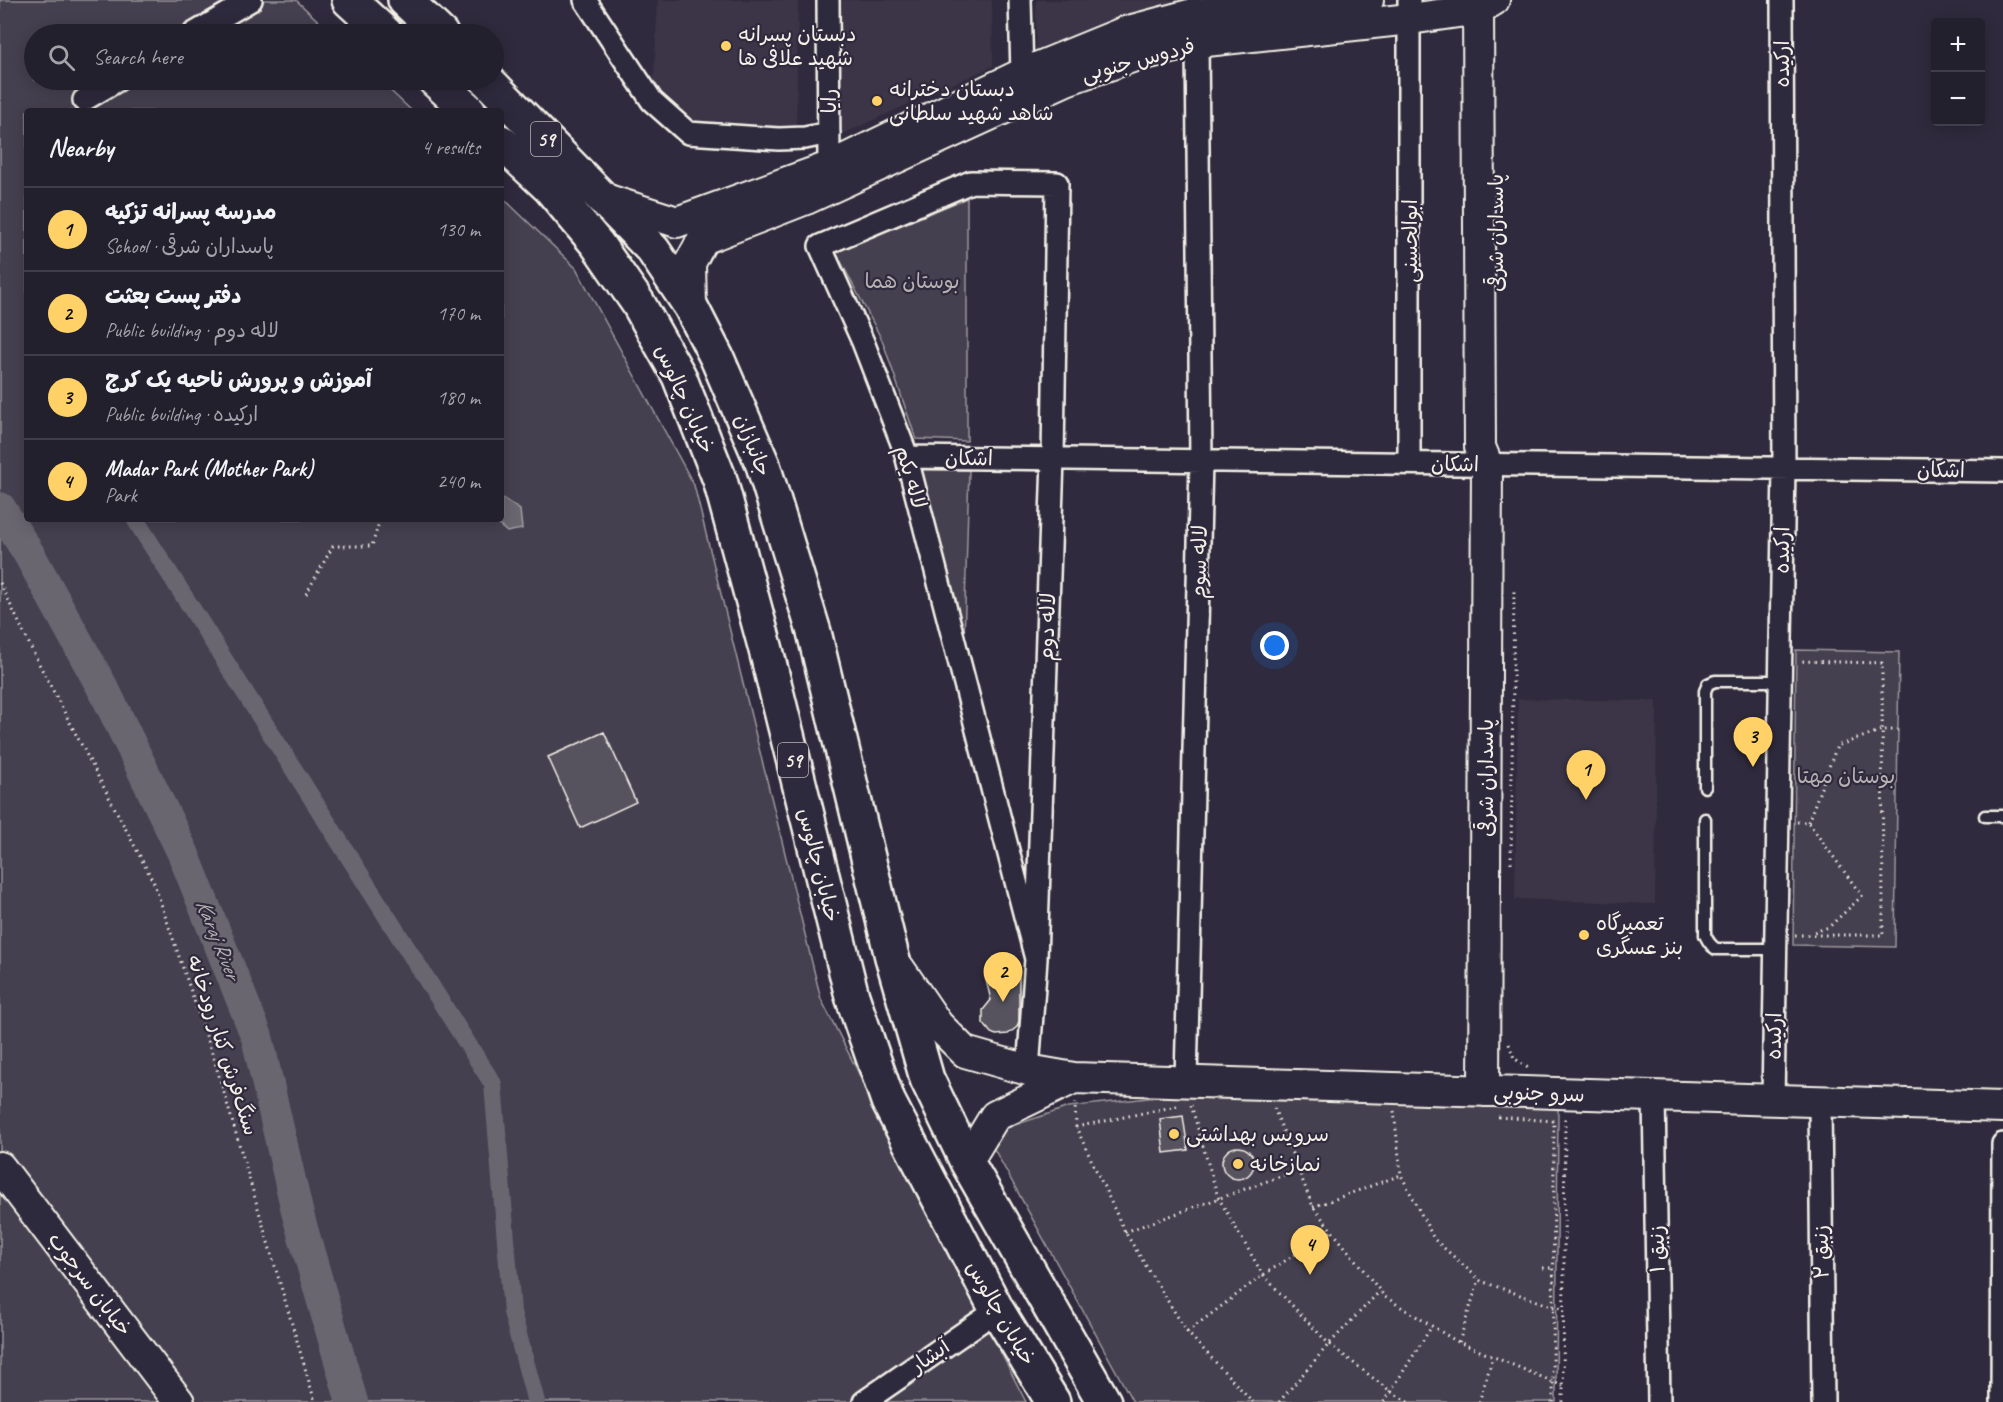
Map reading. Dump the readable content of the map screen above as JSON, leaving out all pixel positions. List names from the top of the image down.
{
  "streets": {
    "highway": ["59", "خیابان چالوس", "جانبازان"],
    "street": [
      "فردوس جنوبی",
      "ارکیده",
      "رایا",
      "پاسداران شرقی",
      "ابوالحسنی",
      "اشکان",
      "لاله یکم",
      "لاله سوم",
      "لاله دوم",
      "سرو جنوبی",
      "زنبق ۱",
      "زنبق ۲",
      "خیابان سرجوب",
      "آبشار"
    ],
    "path": ["سنگ‌فرش کنار رودخانه"]
  },
  "crossings": [
    ["فردوس جنوبی", "رایا"],
    ["فردوس جنوبی", "پاسداران شرقی"],
    ["فردوس جنوبی", "ابوالحسنی"],
    ["فردوس جنوبی", "جانبازان"],
    ["فردوس جنوبی", "لاله سوم"],
    ["ارکیده", "اشکان"],
    ["ارکیده", "سرو جنوبی"],
    ["59", "جانبازان"],
    ["59", "سرو جنوبی"],
    ["پاسداران شرقی", "اشکان"],
    ["پاسداران شرقی", "سرو جنوبی"],
    ["ابوالحسنی", "اشکان"],
    ["خیابان چالوس", "آبشار"],
    ["جانبازان", "سرو جنوبی"],
    ["اشکان", "لاله یکم"],
    ["اشکان", "لاله سوم"],
    ["اشکان", "لاله دوم"],
    ["لاله یکم", "لاله دوم"],
    ["لاله سوم", "سرو جنوبی"],
    ["لاله دوم", "سرو جنوبی"],
    ["سرو جنوبی", "زنبق ۱"],
    ["سرو جنوبی", "زنبق ۲"]
  ],
  "water": ["Karaj River"],
  "parks": ["بوستان هما", "بوستان مهتا"],
  "places": [
    "دبستان پسرانه شهید علافی ها",
    "دبستان دخترانه شاهد شهید سلطانی",
    "تعمیرگاه بنز عسگری",
    "سرویس بهداشتی",
    "نمازخانه"
  ],
  "page": {
    "map_buttons": ["+", "−"],
    "search": "Search here",
    "heading": ["Nearby", "4 results"],
    "list": [
      {
        "mark": "1",
        "name": "مدرسه پسرانه تزکیه",
        "note": "School · پاسداران شرقی",
        "value": "130 m"
      },
      {
        "mark": "2",
        "name": "دفتر پست بعثت",
        "note": "Public building · لاله دوم",
        "value": "170 m"
      },
      {
        "mark": "3",
        "name": "آموزش و پرورش ناحیه یک کرج",
        "note": "Public building · ارکیده",
        "value": "180 m"
      },
      {
        "mark": "4",
        "name": "Madar Park (Mother Park)",
        "note": "Park",
        "value": "240 m"
      }
    ],
    "pins": [
      "3",
      "1",
      "2",
      "4"
    ]
  }
}
